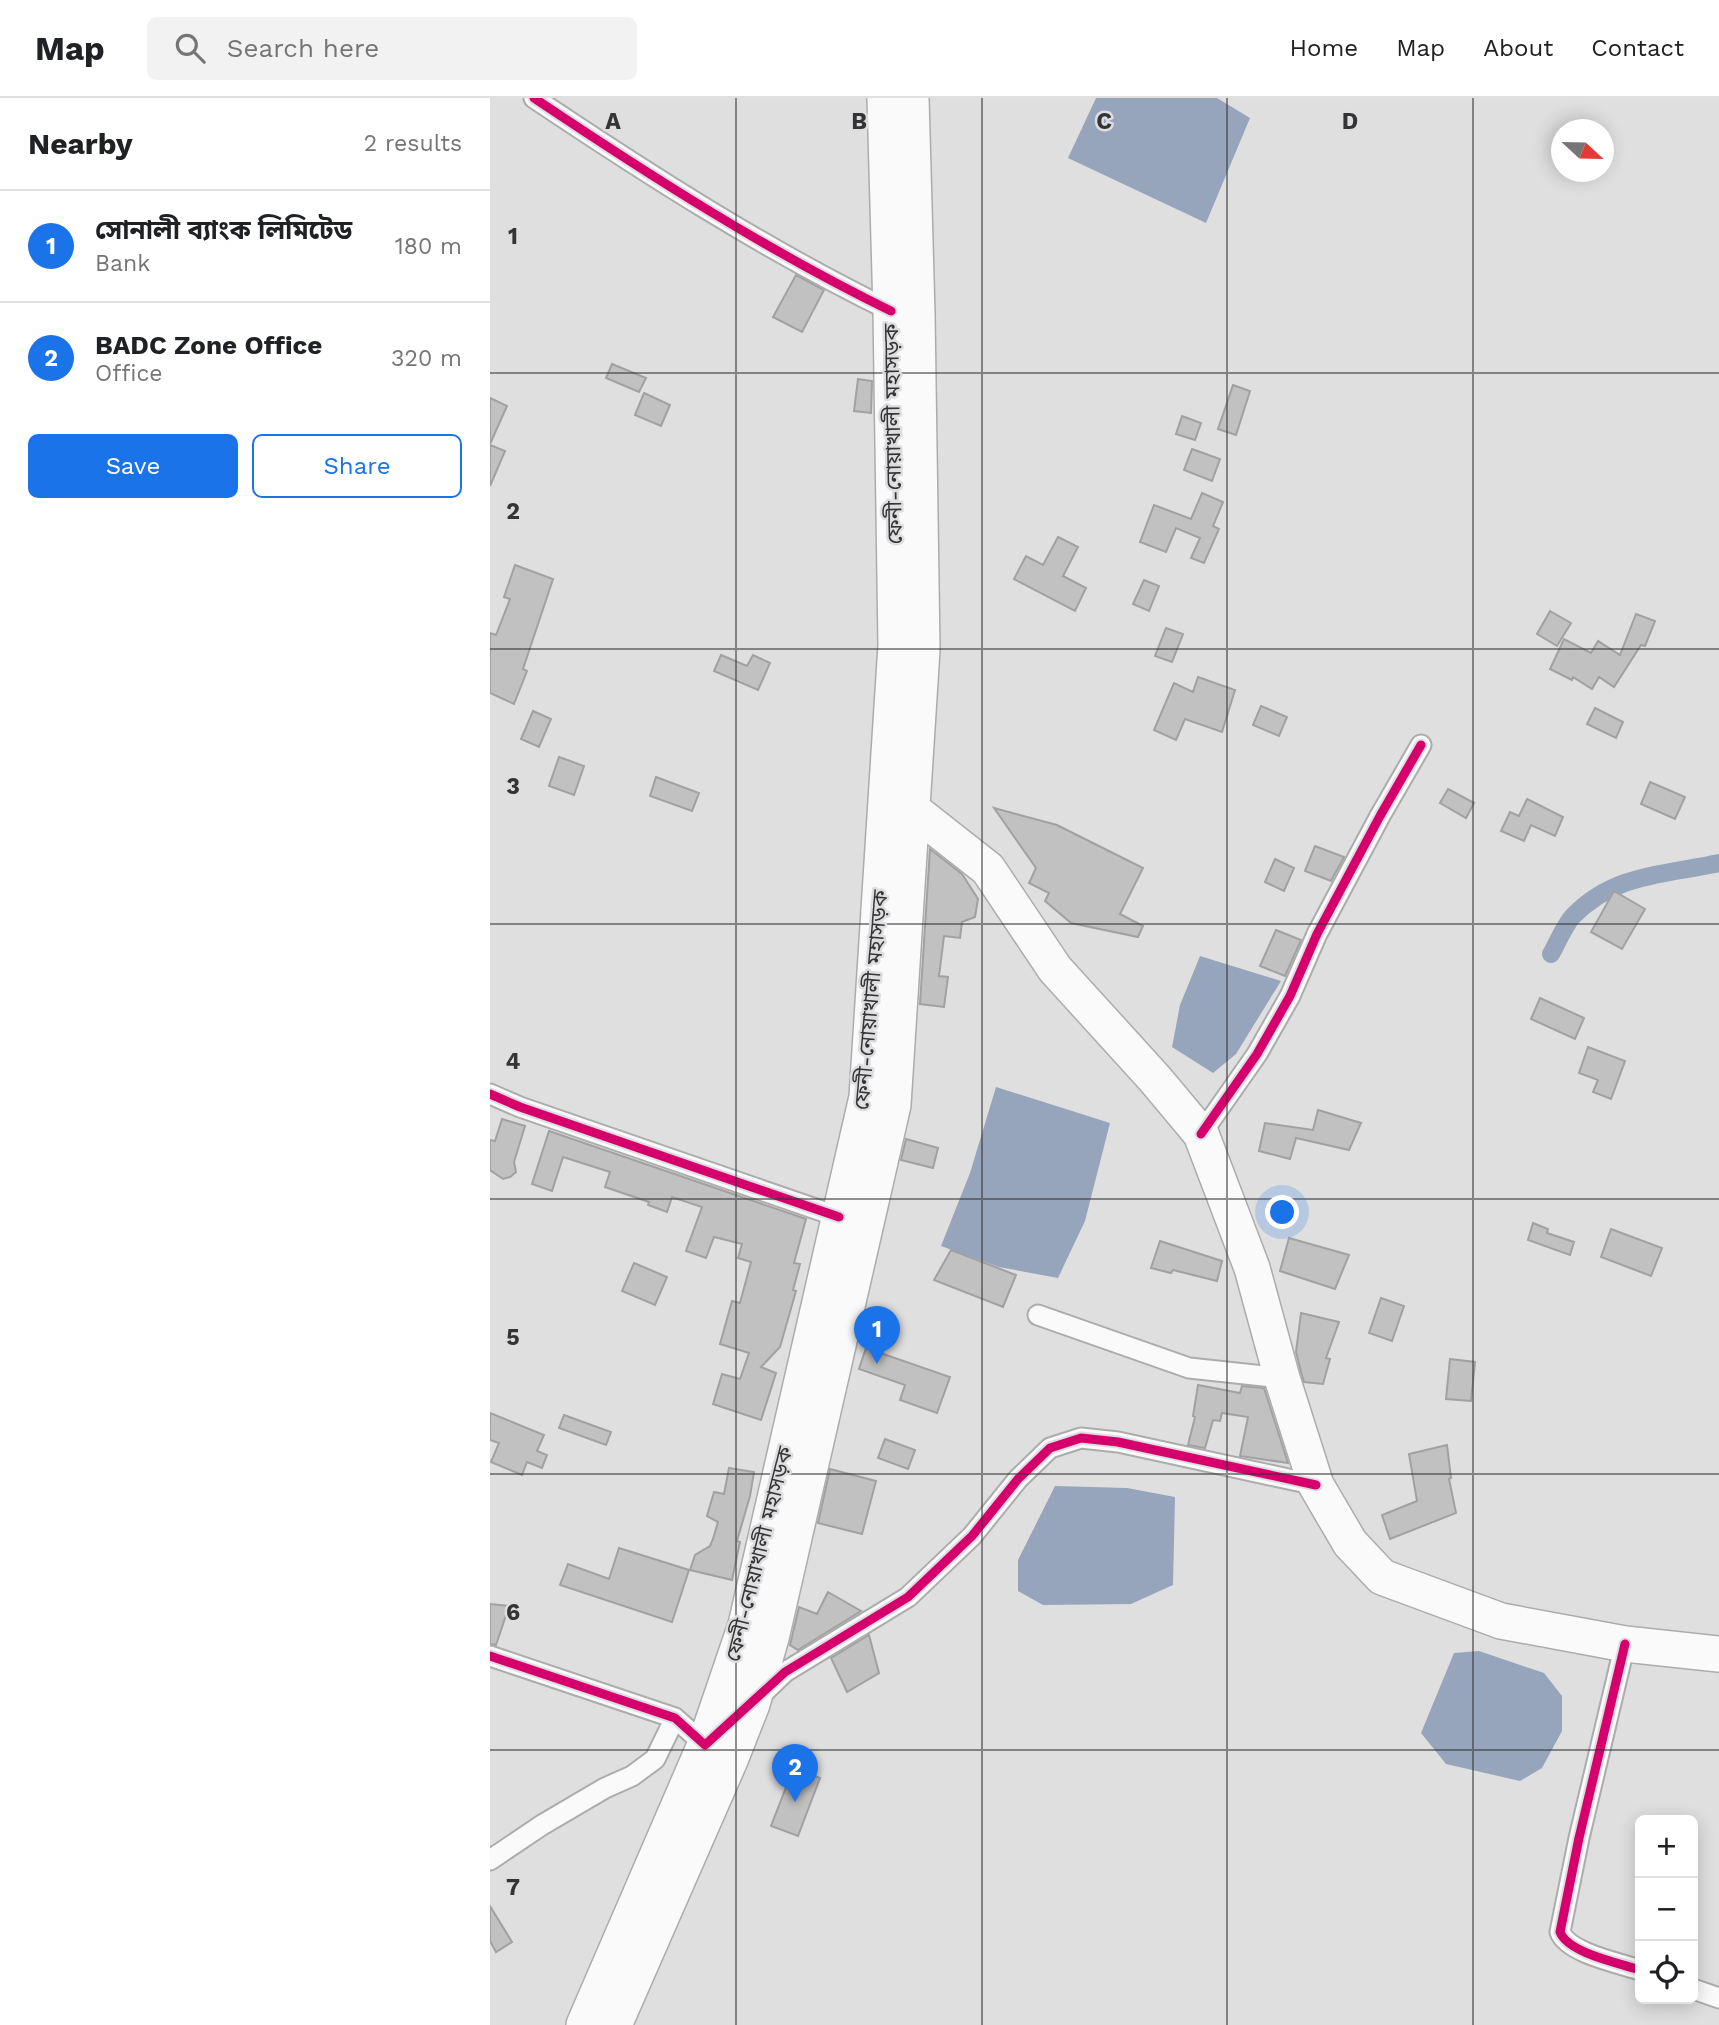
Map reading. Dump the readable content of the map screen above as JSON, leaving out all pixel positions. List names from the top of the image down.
{
  "streets": {
    "highway": ["ফেনী-নোয়াখালী মহাসড়ক"]
  },
  "north": "right",
  "page": {
    "header": "Map",
    "search": "Search here",
    "nav": [
      "Home",
      "Map",
      "About",
      "Contact"
    ],
    "heading": ["Nearby", "2 results"],
    "list": [
      {
        "mark": "1",
        "name": "সোনালী ব্যাংক লিমিটেড",
        "note": "Bank",
        "value": "180 m"
      },
      {
        "mark": "2",
        "name": "BADC Zone Office",
        "note": "Office",
        "value": "320 m"
      }
    ],
    "buttons": ["Save", "Share"],
    "pins": ["1", "2"],
    "map_buttons": ["+", "−"]
  },
  "grid": {
    "columns": [
      "A",
      "B",
      "C",
      "D"
    ],
    "rows": [
      "1",
      "2",
      "3",
      "4",
      "5",
      "6",
      "7"
    ]
  }
}
